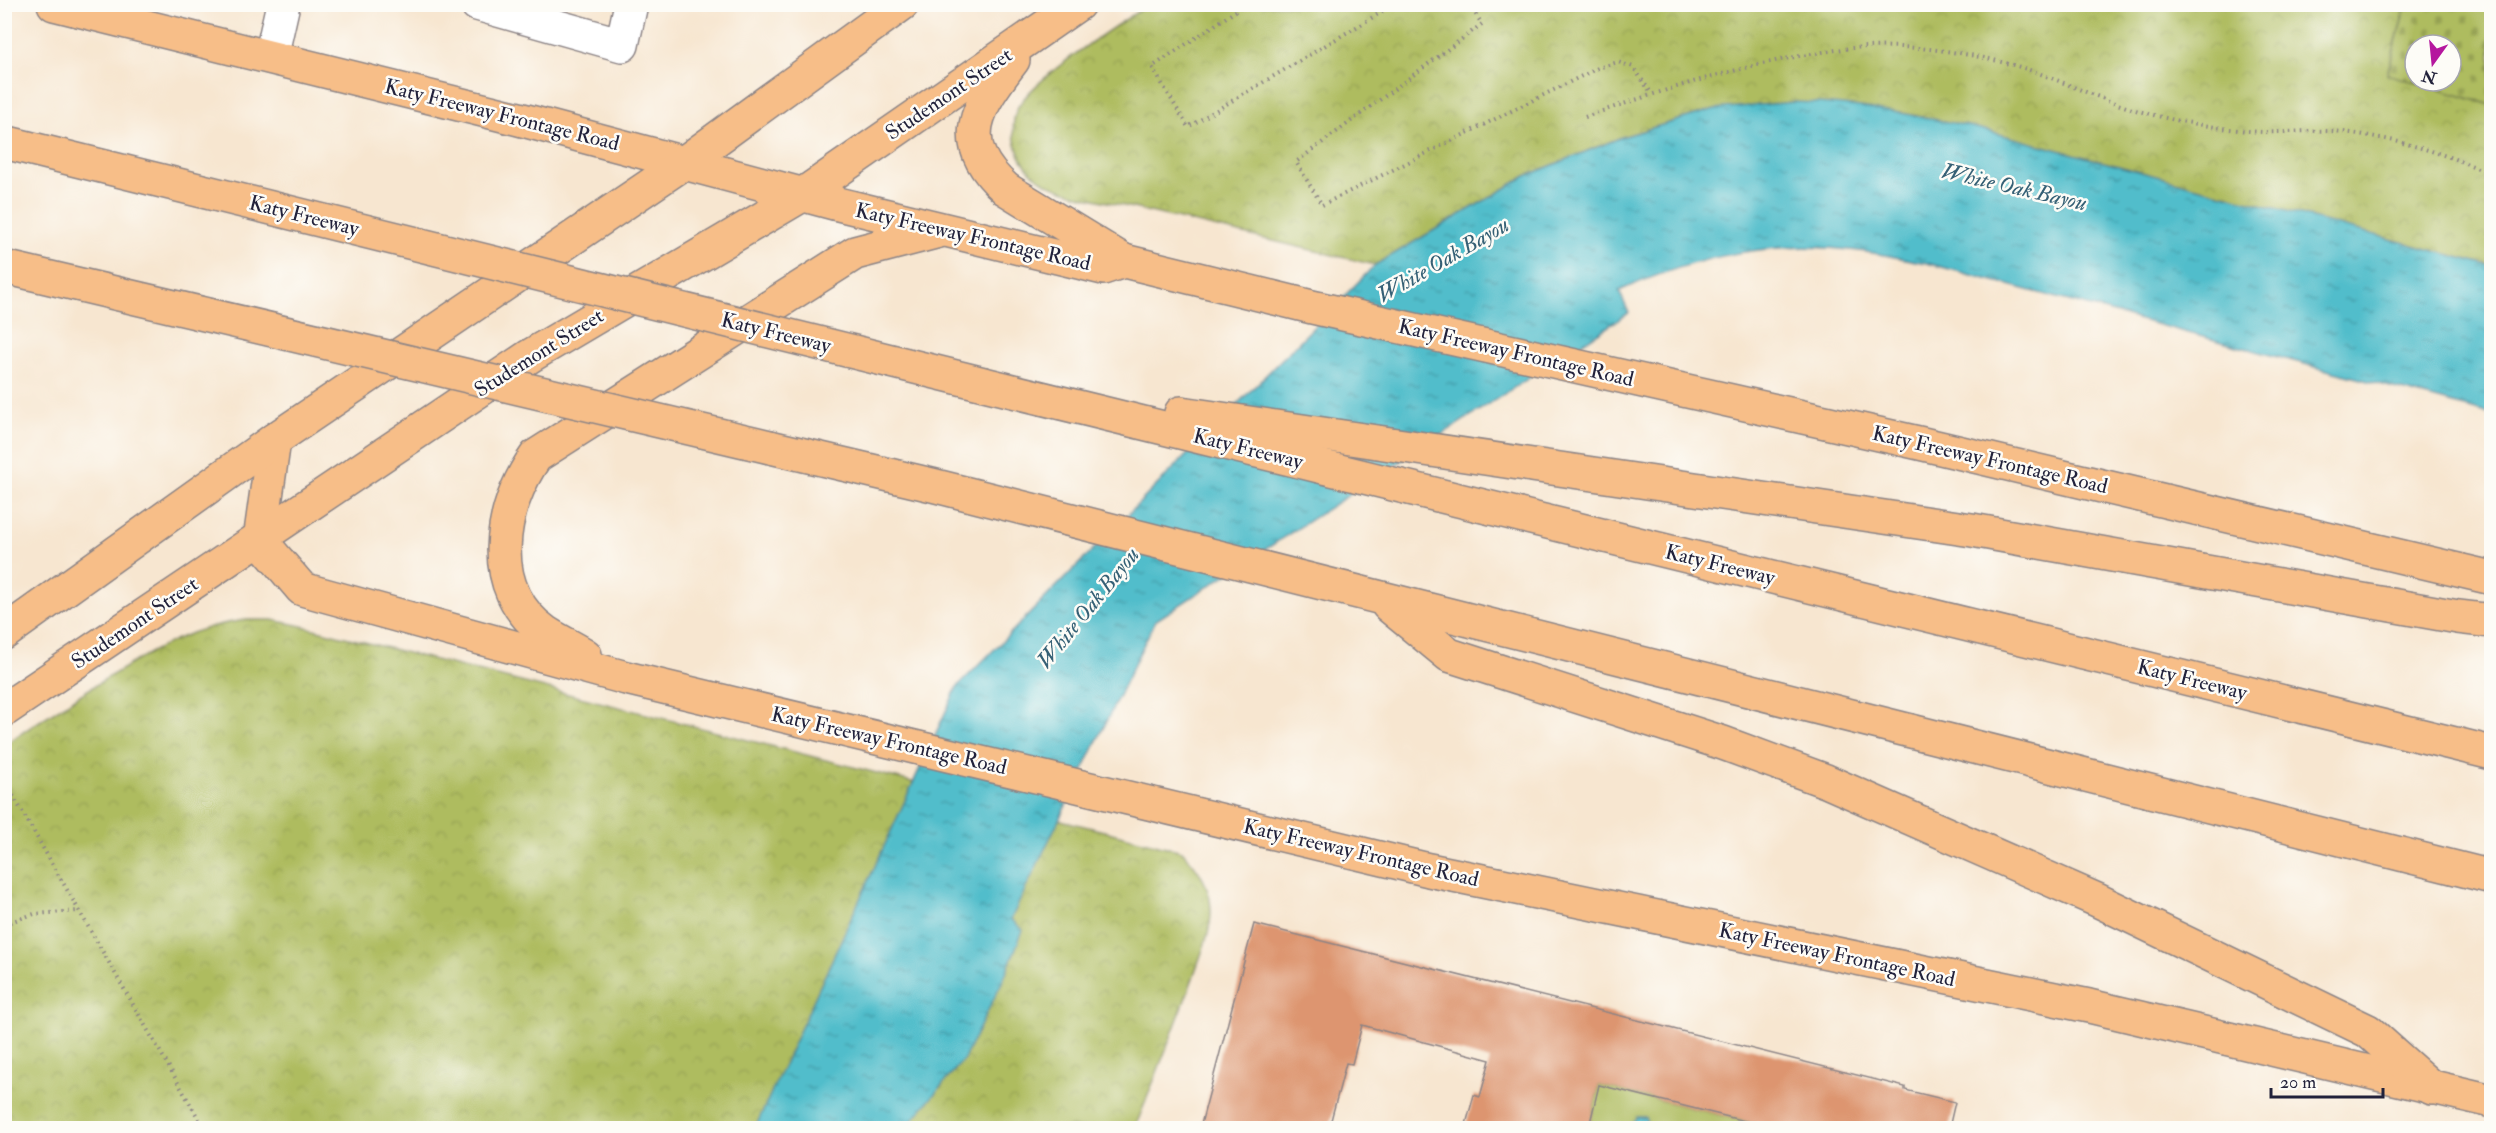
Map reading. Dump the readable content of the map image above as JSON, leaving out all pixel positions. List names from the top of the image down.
{
  "streets": {
    "main road": ["Studemont Street", "Katy Freeway Frontage Road", "Katy Freeway"]
  },
  "crossings": [
    ["Studemont Street", "Katy Freeway Frontage Road"]
  ],
  "water": ["White Oak Bayou"],
  "scale_bar": "20 m",
  "north": "bottom"
}
